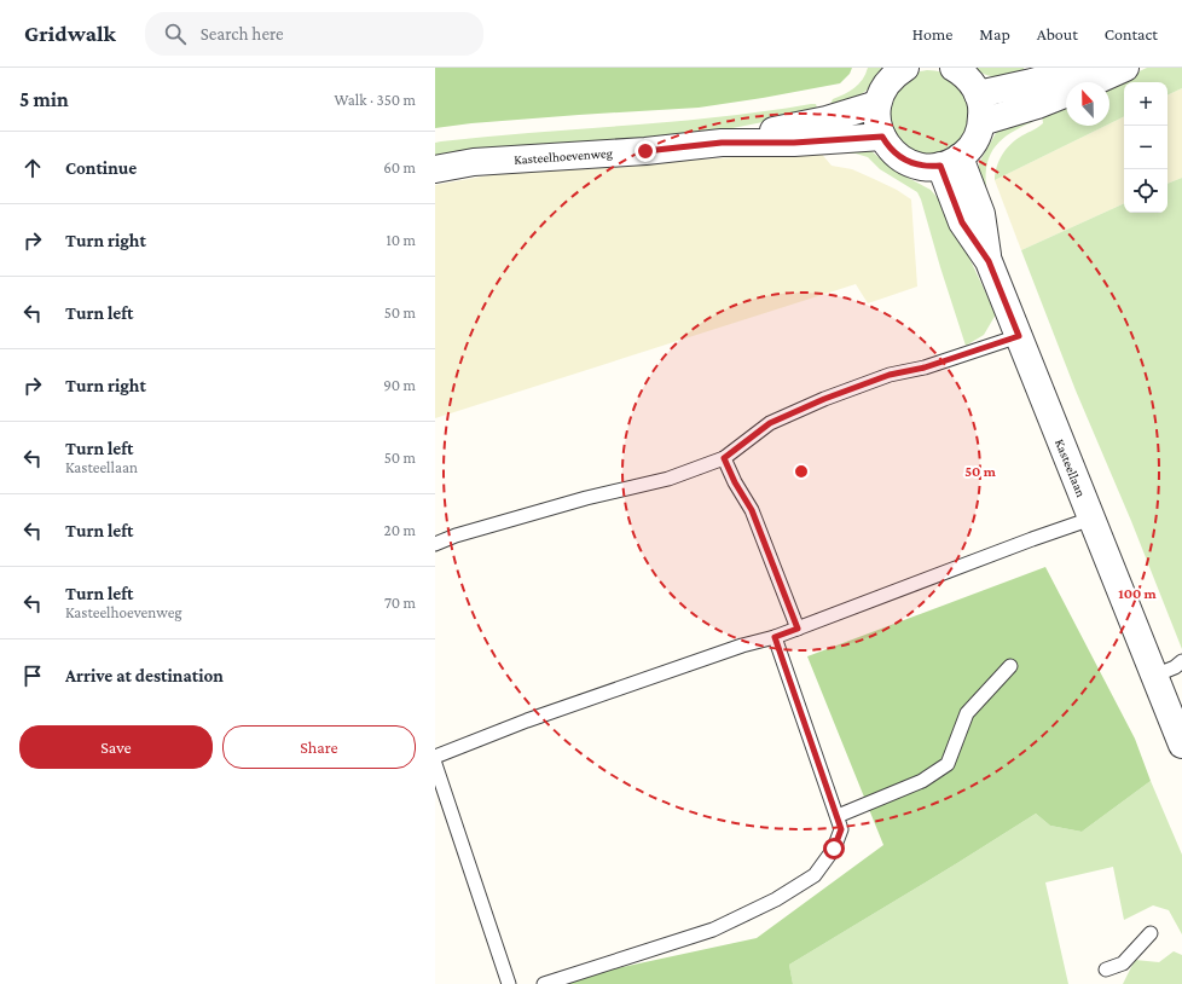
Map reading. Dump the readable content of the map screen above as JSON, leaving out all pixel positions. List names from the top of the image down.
{
  "streets": {
    "street": ["Kasteelhoevenweg", "Kasteellaan"]
  },
  "north": "top",
  "page": {
    "header": "Gridwalk",
    "search": "Search here",
    "nav": [
      "Home",
      "Map",
      "About",
      "Contact"
    ],
    "heading": ["5 min", "Walk · 350 m"],
    "map_buttons": ["+", "−"],
    "list": [
      ["Continue", "60 m"],
      ["Turn right", "10 m"],
      ["Turn left", "50 m"],
      ["Turn right", "90 m"],
      ["Turn left", "Kasteellaan", "50 m"],
      ["Turn left", "20 m"],
      ["Turn left", "Kasteelhoevenweg", "70 m"],
      "Arrive at destination"
    ],
    "buttons": ["Save", "Share"]
  },
  "rings": ["50 m", "100 m"]
}
